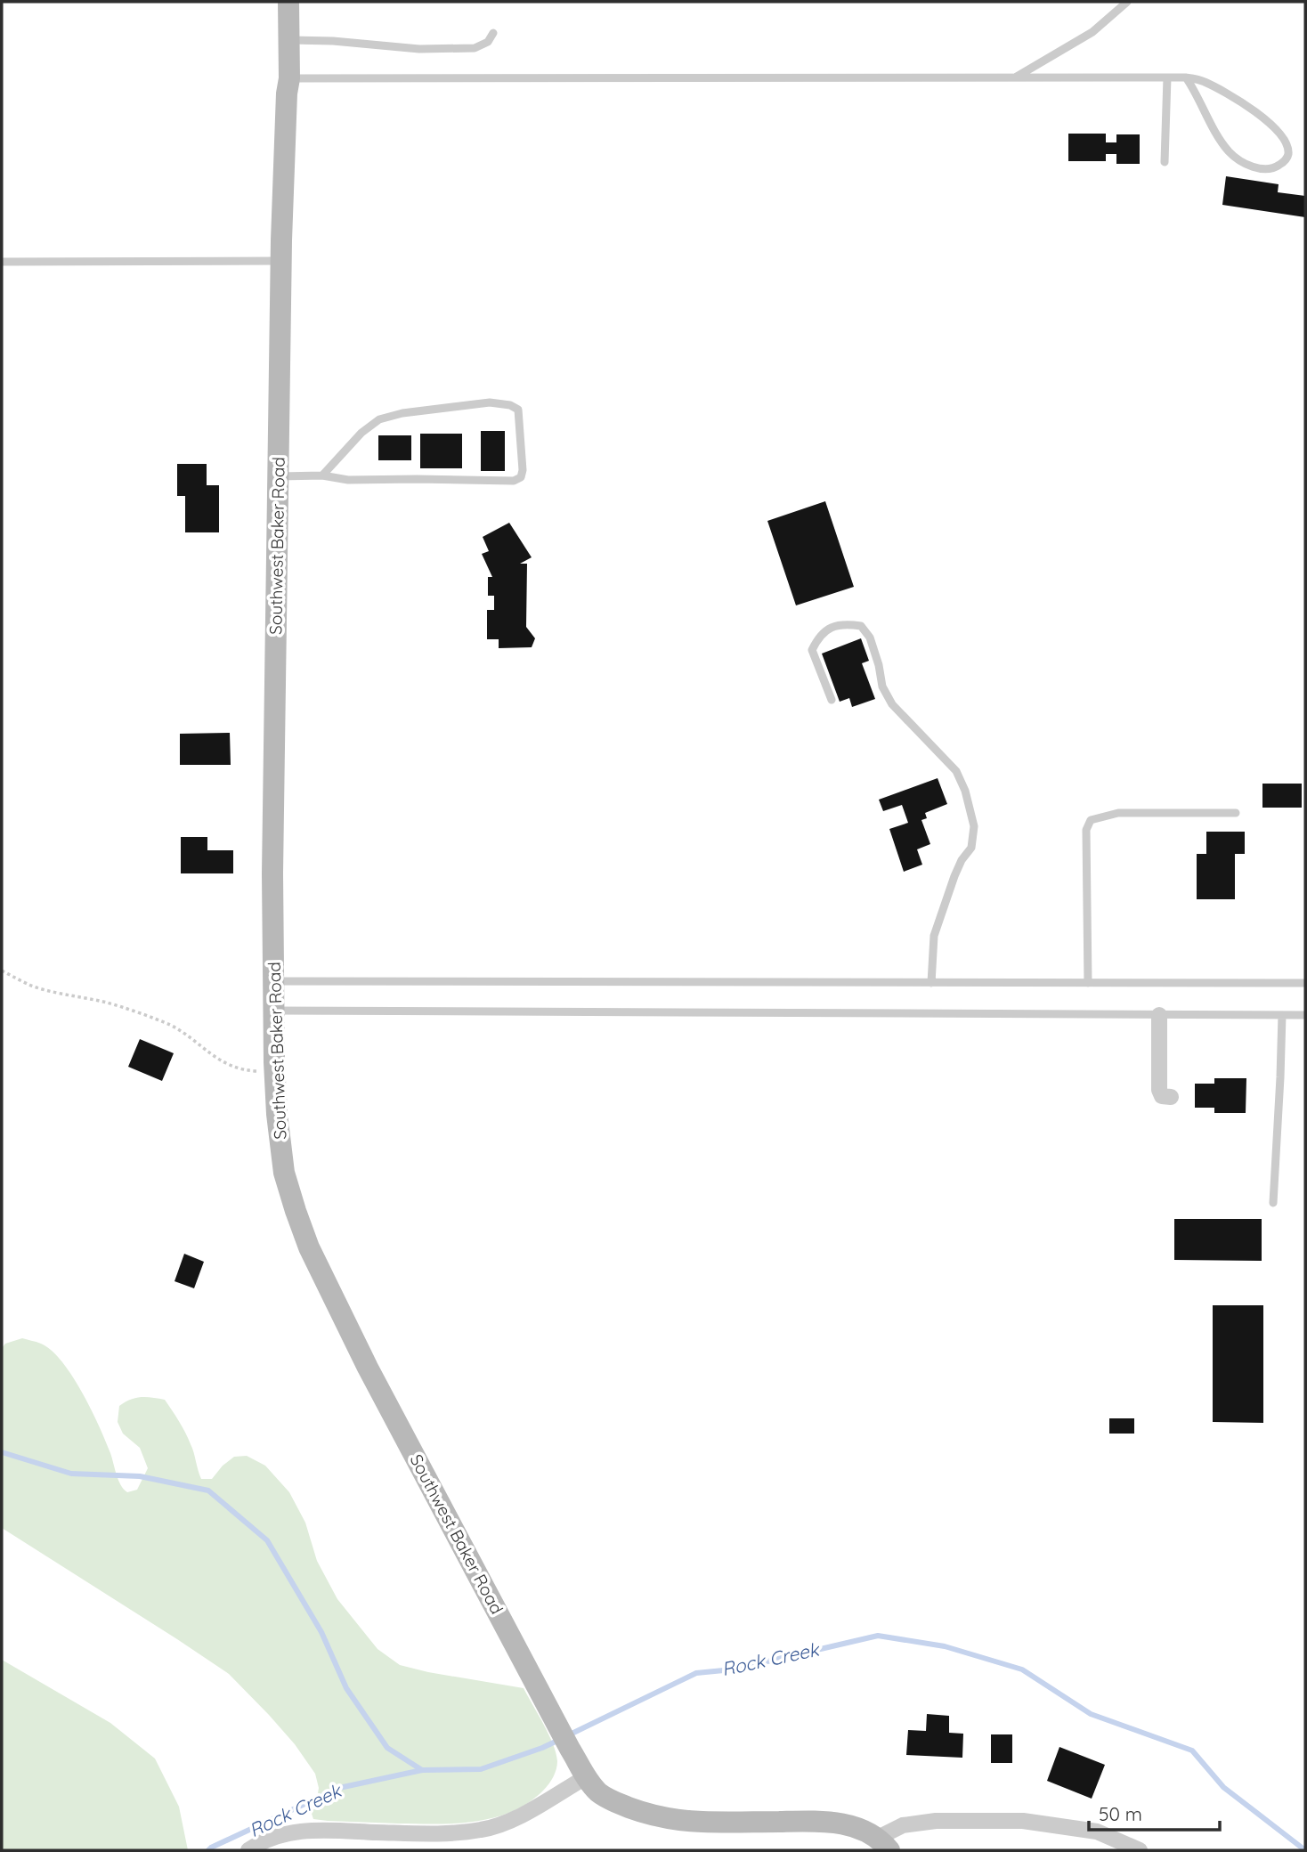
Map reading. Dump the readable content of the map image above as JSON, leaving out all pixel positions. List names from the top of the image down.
{
  "streets": {
    "main road": ["Southwest Baker Road"]
  },
  "water": ["Rock Creek"],
  "scale_bar": "50 m"
}
